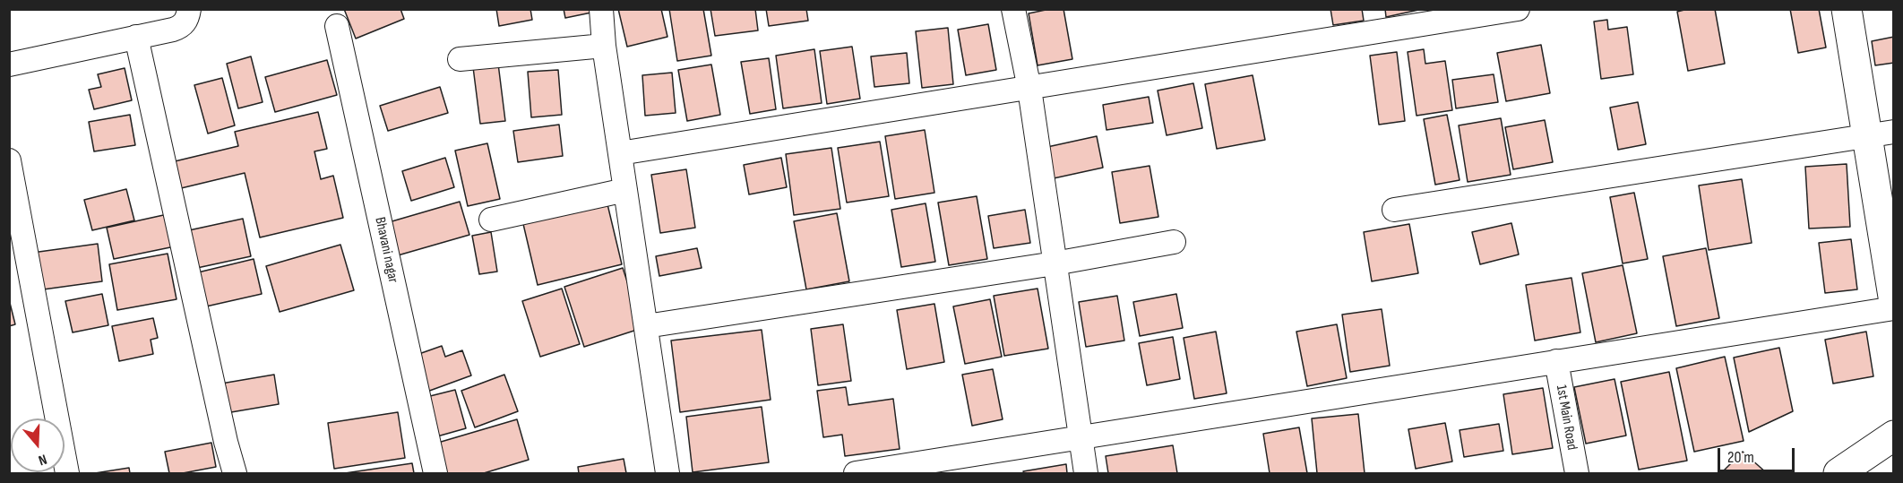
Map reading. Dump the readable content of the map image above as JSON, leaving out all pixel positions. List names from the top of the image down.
{
  "streets": {
    "street": ["Bhavani nagar", "1st Main Road"]
  },
  "scale_bar": "20 m",
  "north": "bottom"
}
